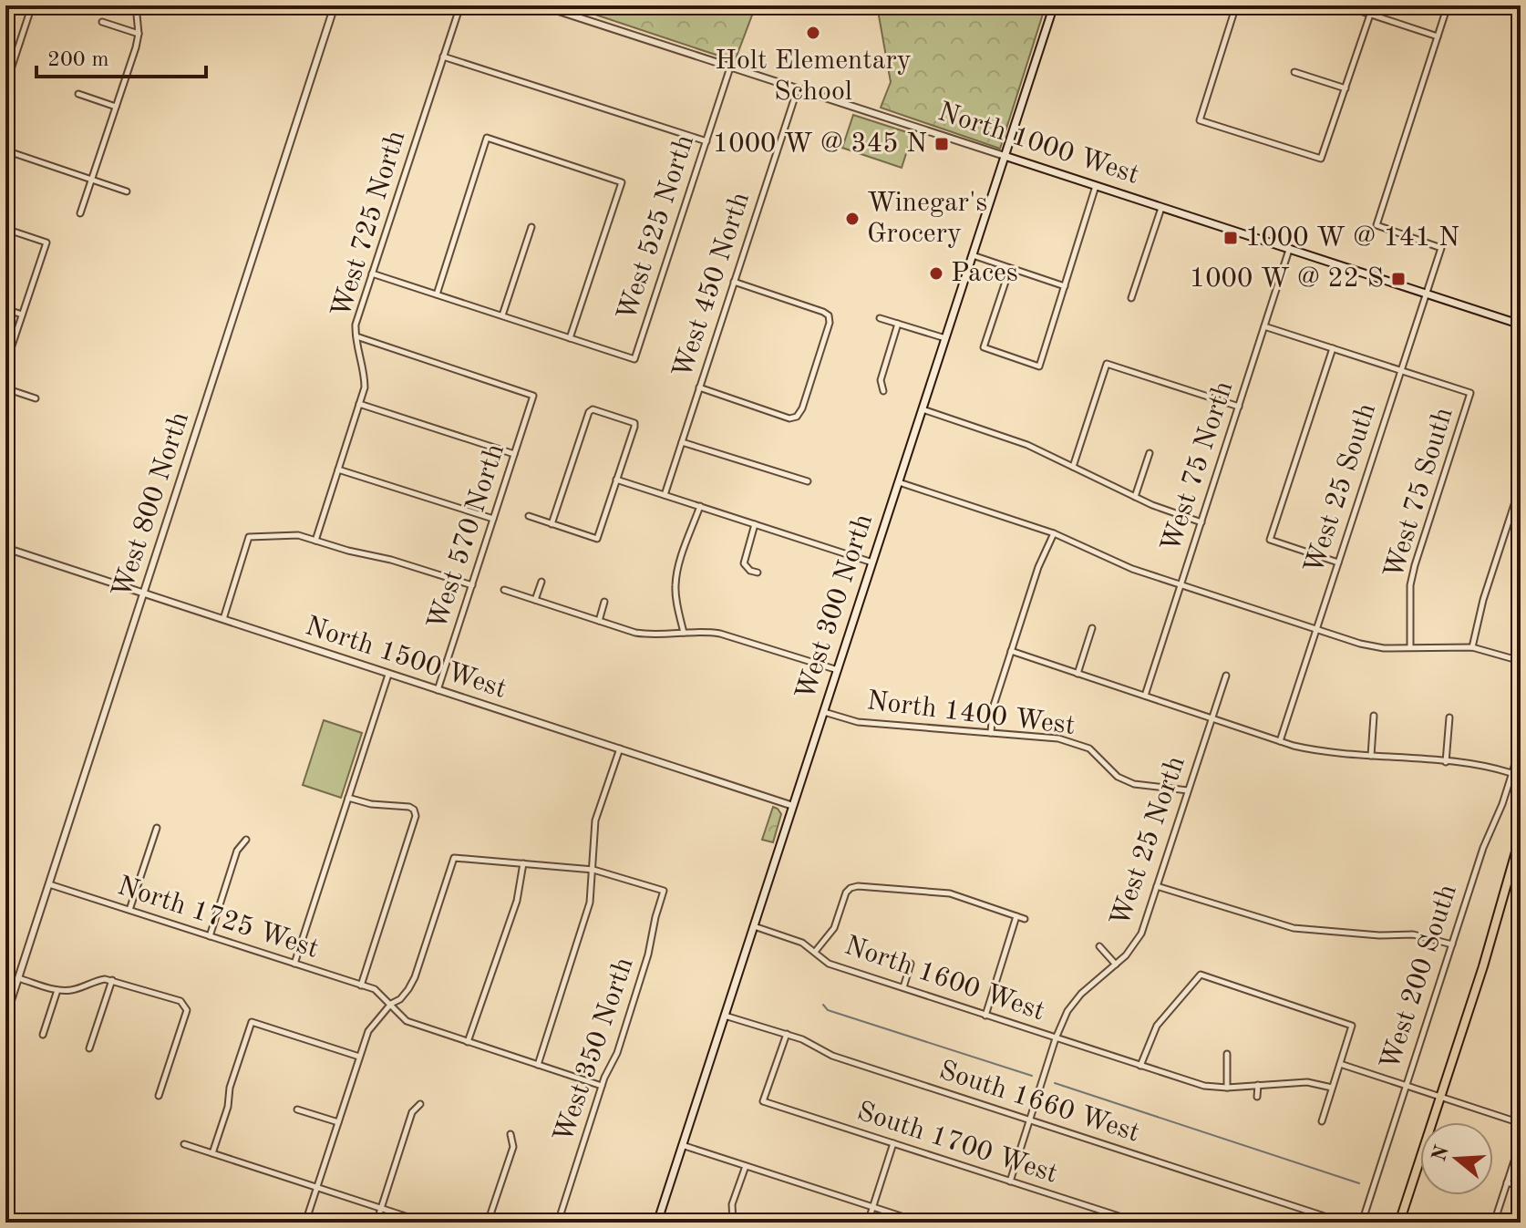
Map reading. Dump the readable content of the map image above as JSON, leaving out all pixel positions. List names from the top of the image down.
{
  "streets": {
    "main road": ["North 1000 West", "West 300 North"],
    "street": [
      "West 725 North",
      "West 525 North",
      "West 450 North",
      "West 75 North",
      "West 25 South",
      "West 75 South",
      "West 800 North",
      "West 570 North",
      "North 1500 West",
      "North 1400 West",
      "West 25 North",
      "North 1725 West",
      "West 200 South",
      "North 1600 West",
      "West 350 North",
      "South 1660 West",
      "South 1700 West"
    ]
  },
  "crossings": [
    ["North 1000 West", "West 525 North"],
    ["North 1000 West", "West 450 North"],
    ["North 1000 West", "West 75 North"],
    ["North 1000 West", "West 25 South"],
    ["North 1000 West", "West 300 North"],
    ["West 725 North", "West 570 North"],
    ["West 25 South", "West 75 South"],
    ["West 800 North", "North 1500 West"],
    ["West 800 North", "North 1725 West"],
    ["West 570 North", "North 1500 West"],
    ["West 300 North", "North 1500 West"],
    ["West 300 North", "North 1400 West"],
    ["West 300 North", "North 1600 West"],
    ["West 300 North", "South 1660 West"],
    ["North 1400 West", "West 25 North"],
    ["West 25 North", "North 1600 West"],
    ["West 25 North", "South 1660 West"],
    ["West 25 North", "South 1700 West"],
    ["South 1660 West", "South 1700 West"]
  ],
  "places": {
    "other": ["Holt Elementary School", "Winegar's Grocery", "Paces"],
    "transit": ["1000 W @ 345 N", "1000 W @ 141 N", "1000 W @ 22 S"]
  },
  "scale_bar": "200 m",
  "north": "left"
}
